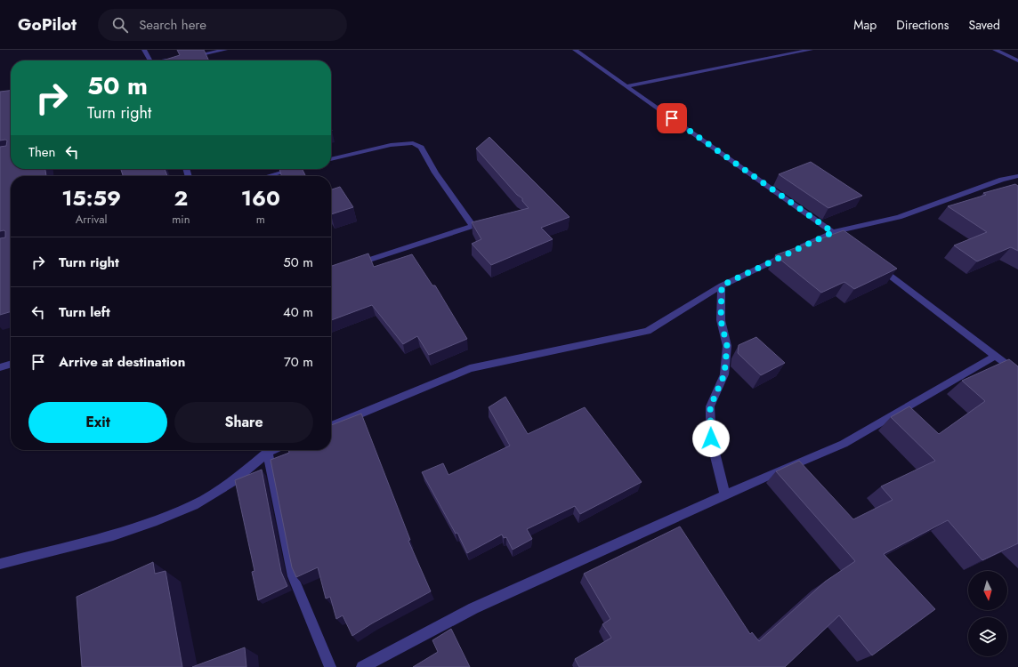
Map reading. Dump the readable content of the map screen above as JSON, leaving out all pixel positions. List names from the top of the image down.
{
  "north": "bottom",
  "page": {
    "header": "GoPilot",
    "search": "Search here",
    "nav": ["Map", "Directions", "Saved"],
    "turn": ["50 m", "Turn right"],
    "then": "Then",
    "eta": [
      "15:59",
      "Arrival",
      "2",
      "min",
      "160",
      "m"
    ],
    "list": [
      {
        "name": "Turn right",
        "value": "50 m"
      },
      {
        "name": "Turn left",
        "value": "40 m"
      },
      {
        "name": "Arrive at destination",
        "value": "70 m"
      }
    ],
    "buttons": ["Exit", "Share"]
  }
}
